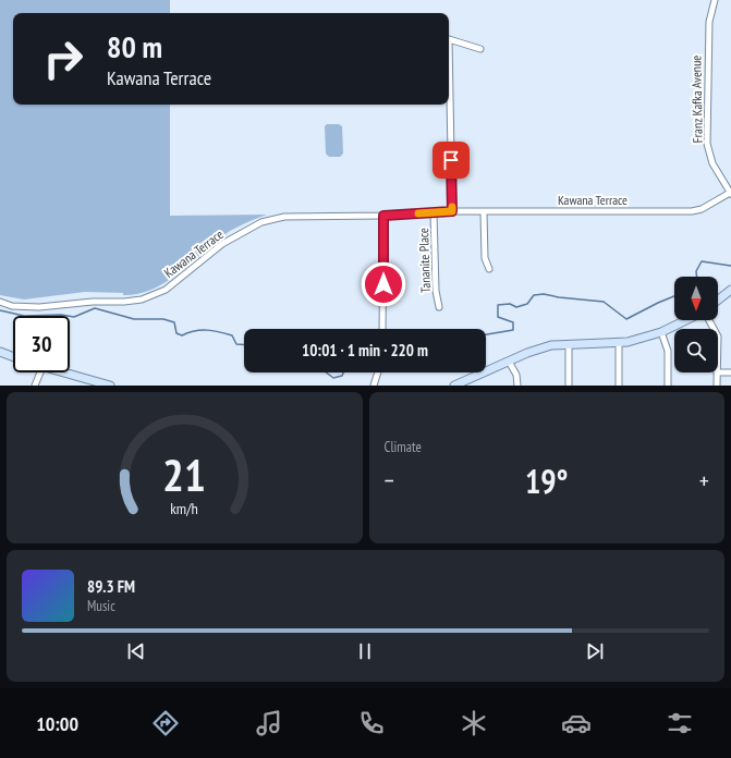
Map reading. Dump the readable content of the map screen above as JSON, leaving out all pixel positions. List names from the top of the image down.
{
  "streets": {
    "street": ["Franz Kafka Avenue", "Kawana Terrace", "Tananite Place"]
  },
  "crossings": [
    ["Franz Kafka Avenue", "Kawana Terrace"],
    ["Kawana Terrace", "Tananite Place"]
  ],
  "north": "bottom",
  "page": {
    "turn": ["80 m", "Kawana Terrace"],
    "limit": "30",
    "trip": "10:01 · 1 min · 220 m",
    "tile": "Climate",
    "heat": ["−", "19°", "+"],
    "song": ["89.3 FM", "Music"],
    "tabs": "10:00",
    "gauge": ["21", "km/h"]
  }
}
